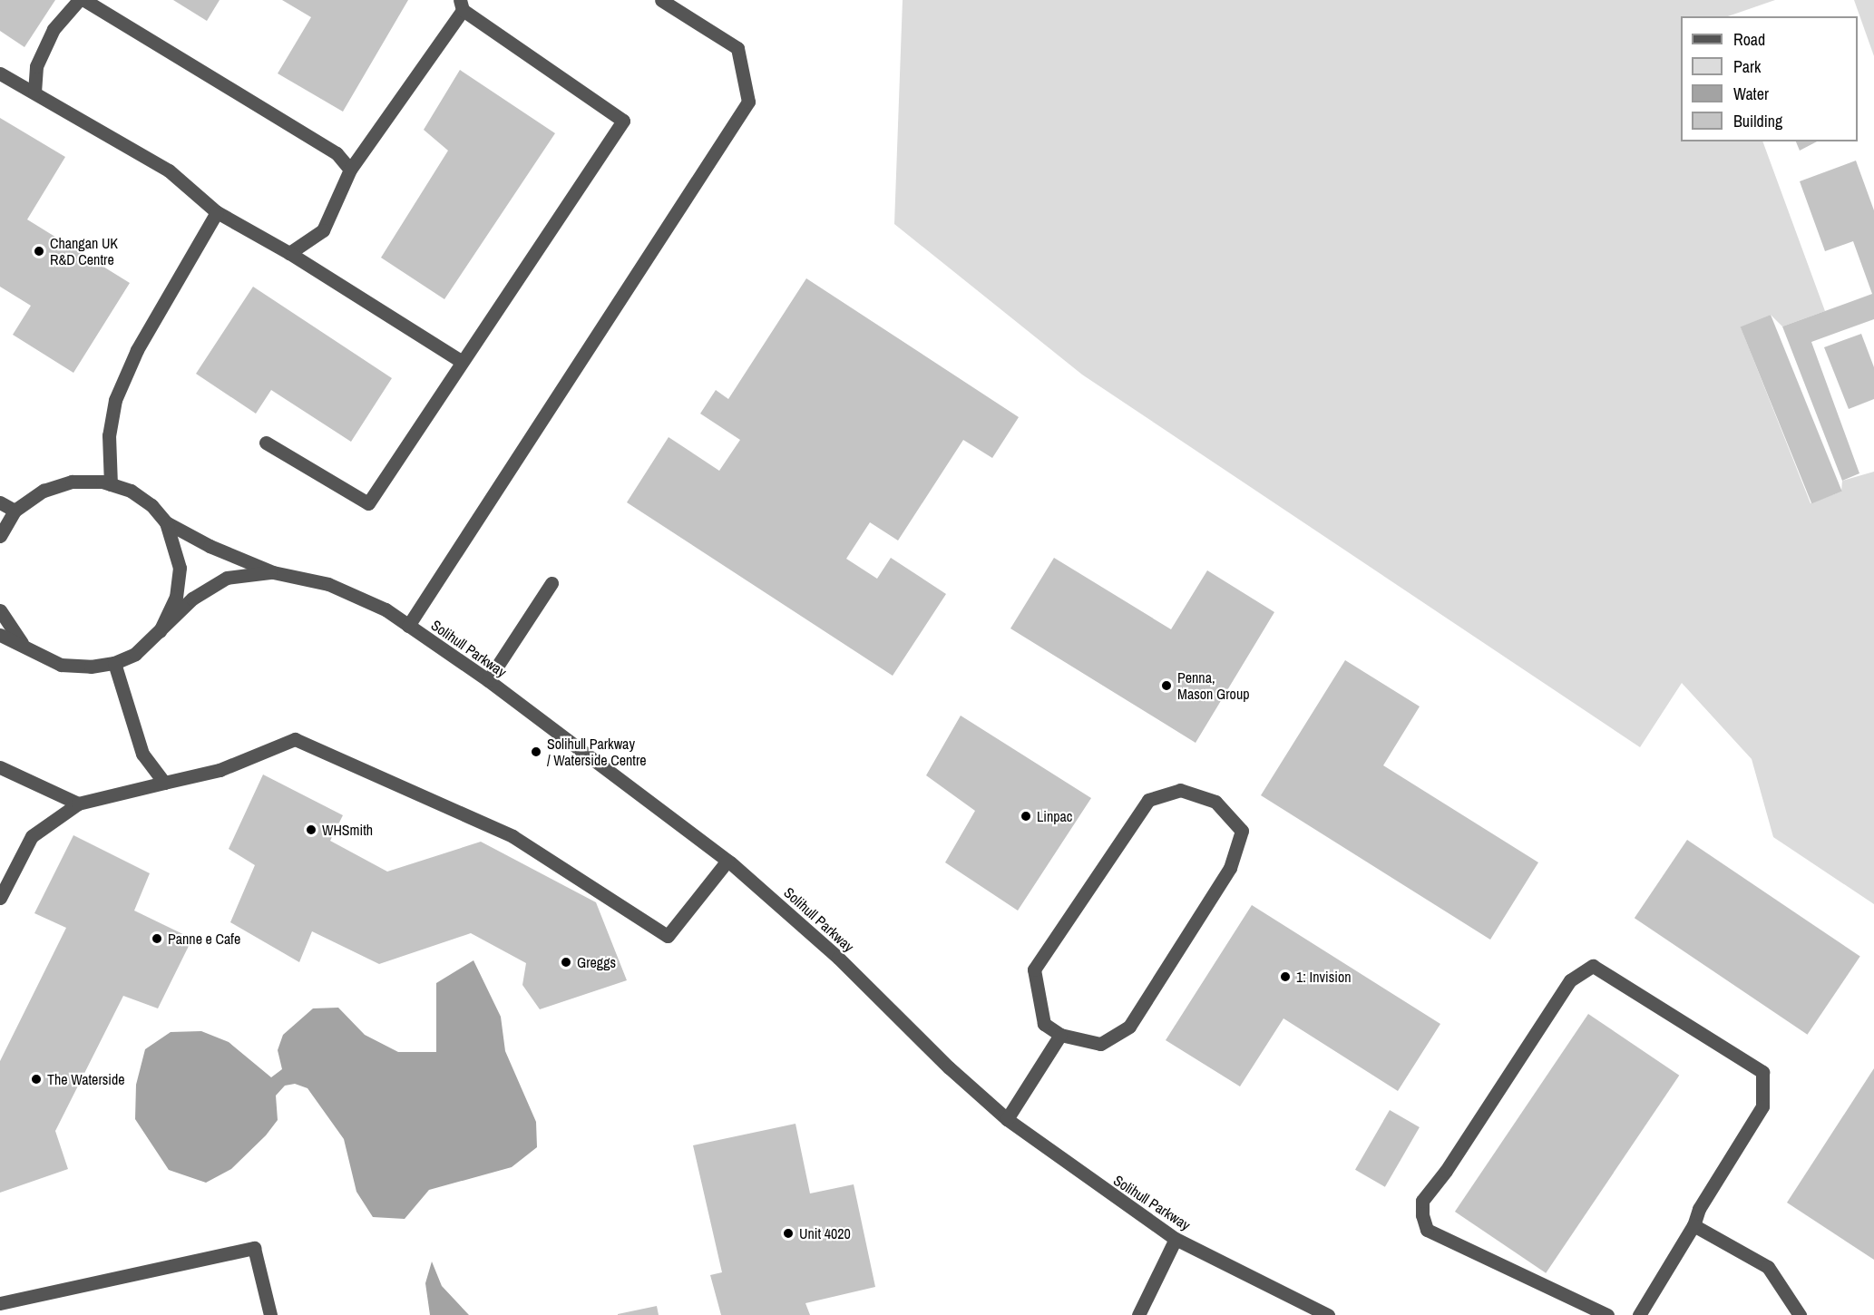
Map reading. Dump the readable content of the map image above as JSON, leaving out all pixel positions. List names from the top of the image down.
{
  "streets": {
    "street": ["Solihull Parkway"]
  },
  "places": [
    "Changan UK R&D Centre",
    "Penna, Mason Group",
    "Solihull Parkway / Waterside Centre",
    "Linpac",
    "WHSmith",
    "Panne e Cafe",
    "Greggs",
    "1: Invision",
    "The Waterside",
    "Unit 4020"
  ],
  "legend": [
    "Road",
    "Park",
    "Water",
    "Building"
  ]
}
